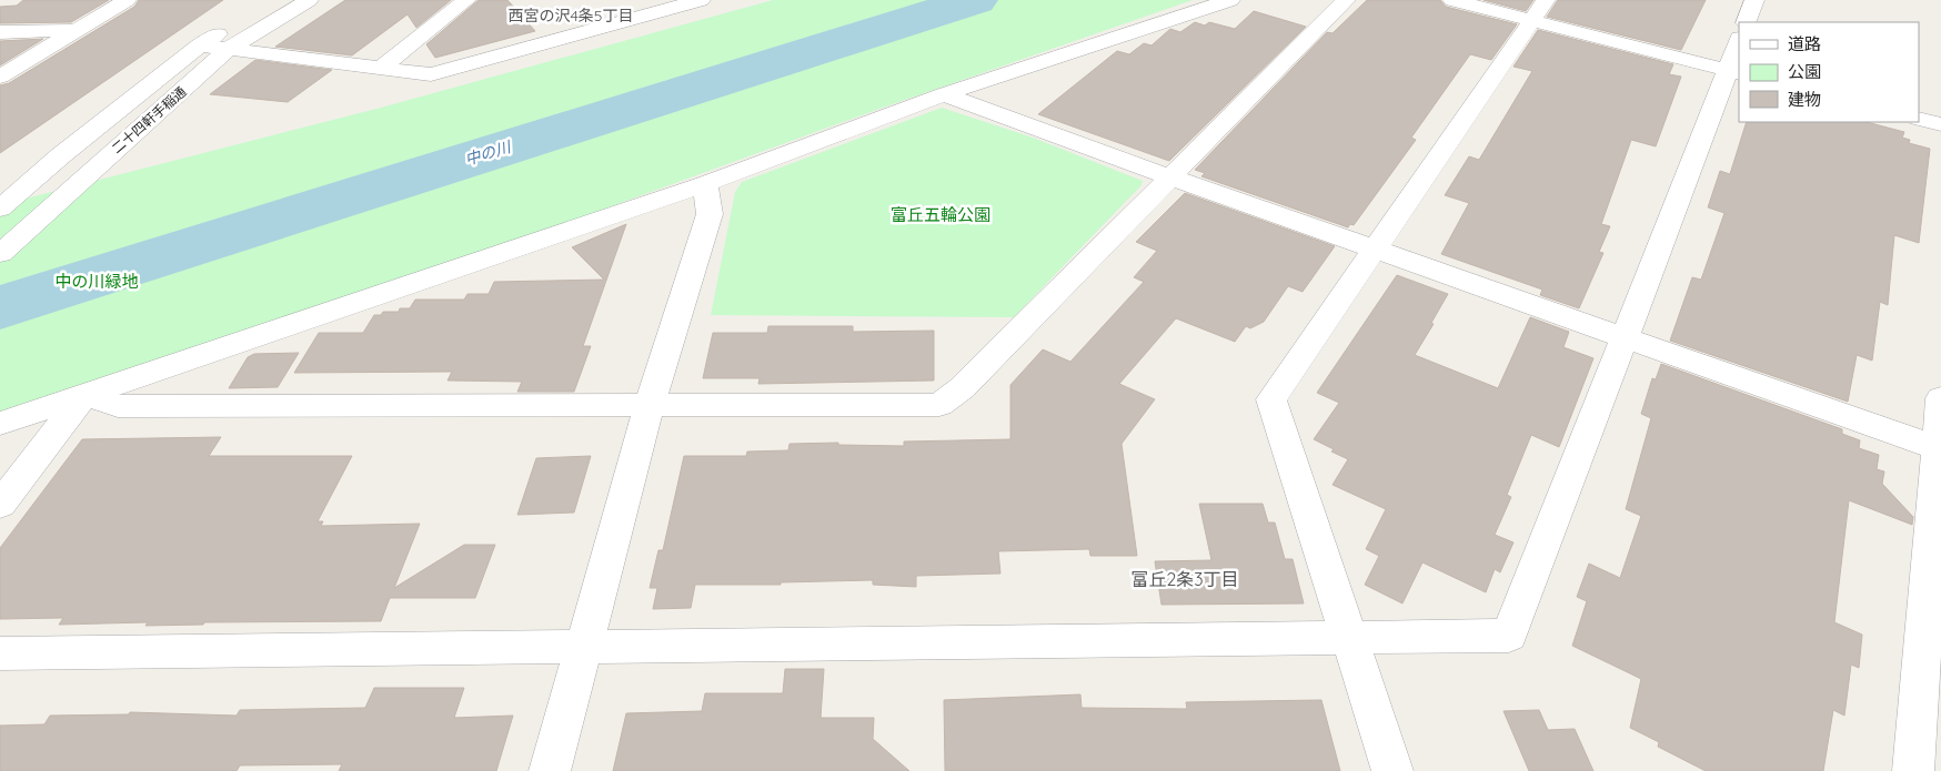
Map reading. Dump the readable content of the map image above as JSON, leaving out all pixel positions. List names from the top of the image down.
{
  "streets": {
    "street": ["二十四軒手稲通"]
  },
  "districts": ["西宮の沢4条5丁目", "富丘2条3丁目"],
  "water": ["中の川"],
  "parks": ["富丘五輪公園", "中の川緑地"],
  "legend": ["道路", "公園", "建物"]
}
